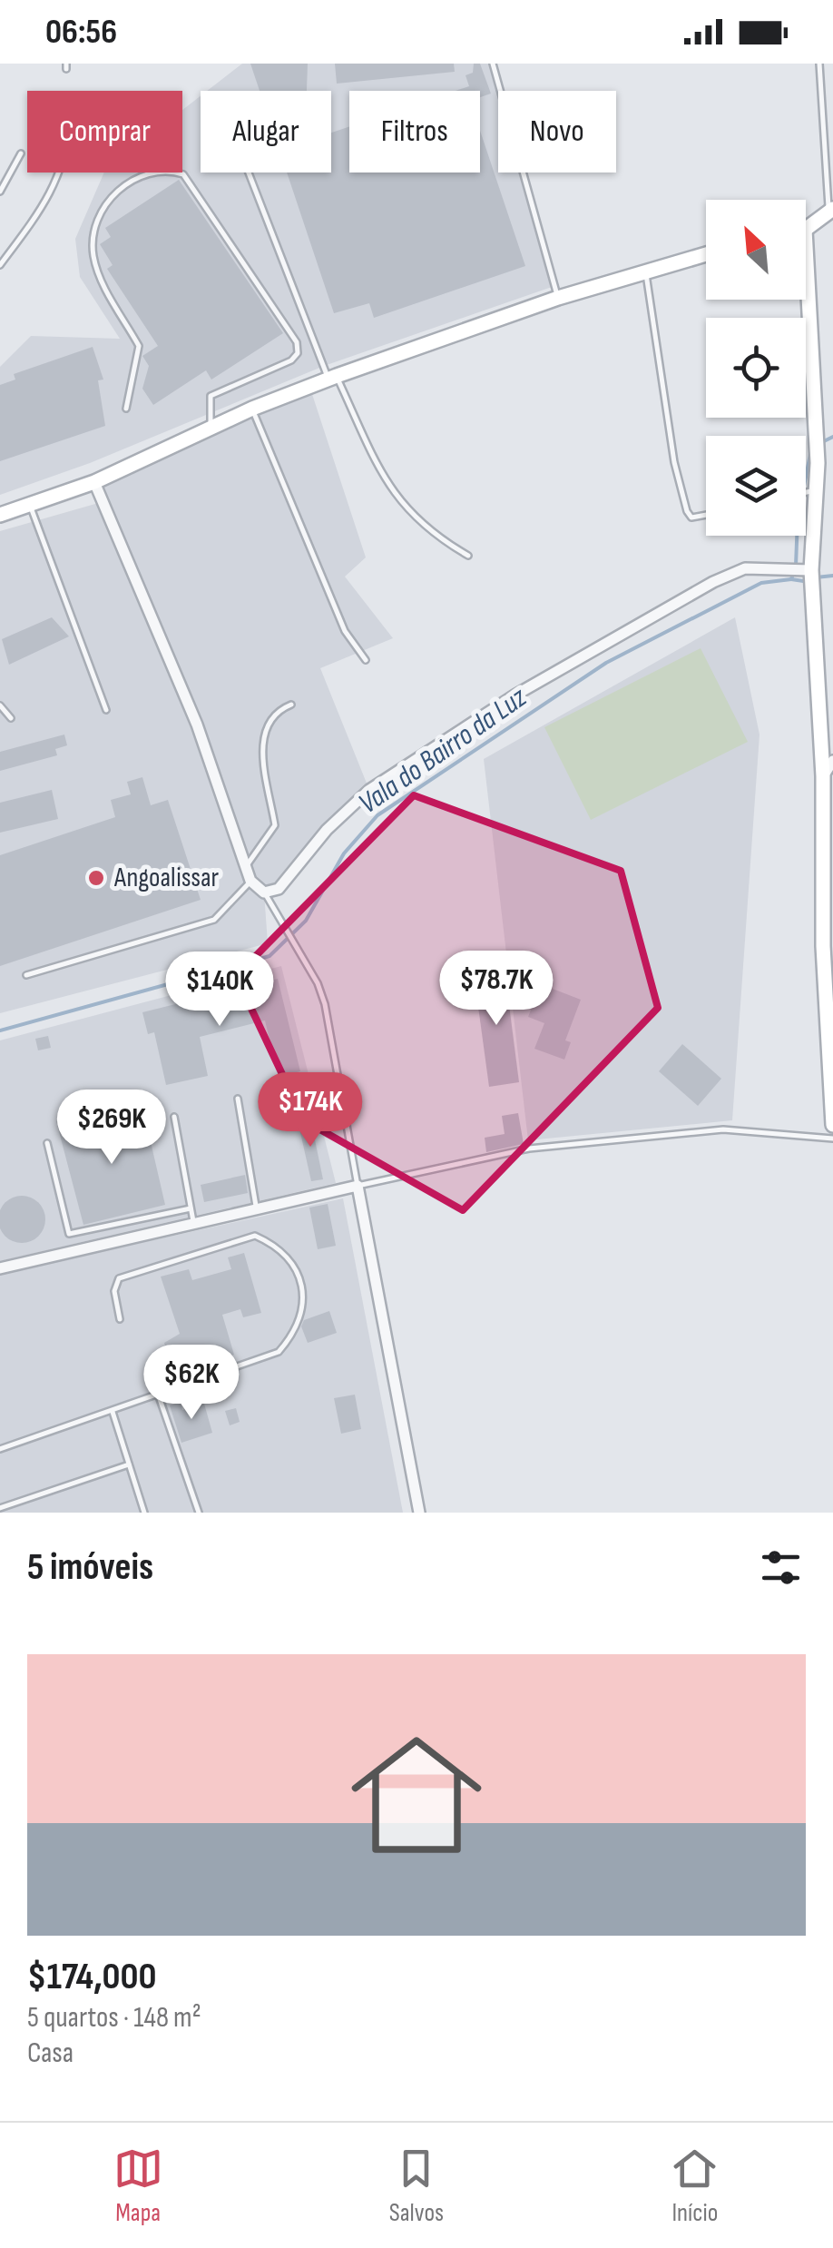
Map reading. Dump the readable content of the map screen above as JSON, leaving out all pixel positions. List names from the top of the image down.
{
  "water": ["Vala do Bairro da Luz"],
  "places": ["Angoalissar"],
  "north": "top left",
  "page": {
    "status": "06:56",
    "chip": [
      "Comprar",
      "Alugar",
      "Filtros",
      "Novo"
    ],
    "price": [
      "$78.7K",
      "$140K",
      "$174K",
      "$269K",
      "$62K"
    ],
    "heading": "5 imóveis",
    "list": [
      {
        "name": "$174,000",
        "note": "5 quartos · 148 m² · Casa"
      }
    ],
    "tabs": ["Mapa", "Salvos", "Início"]
  }
}
